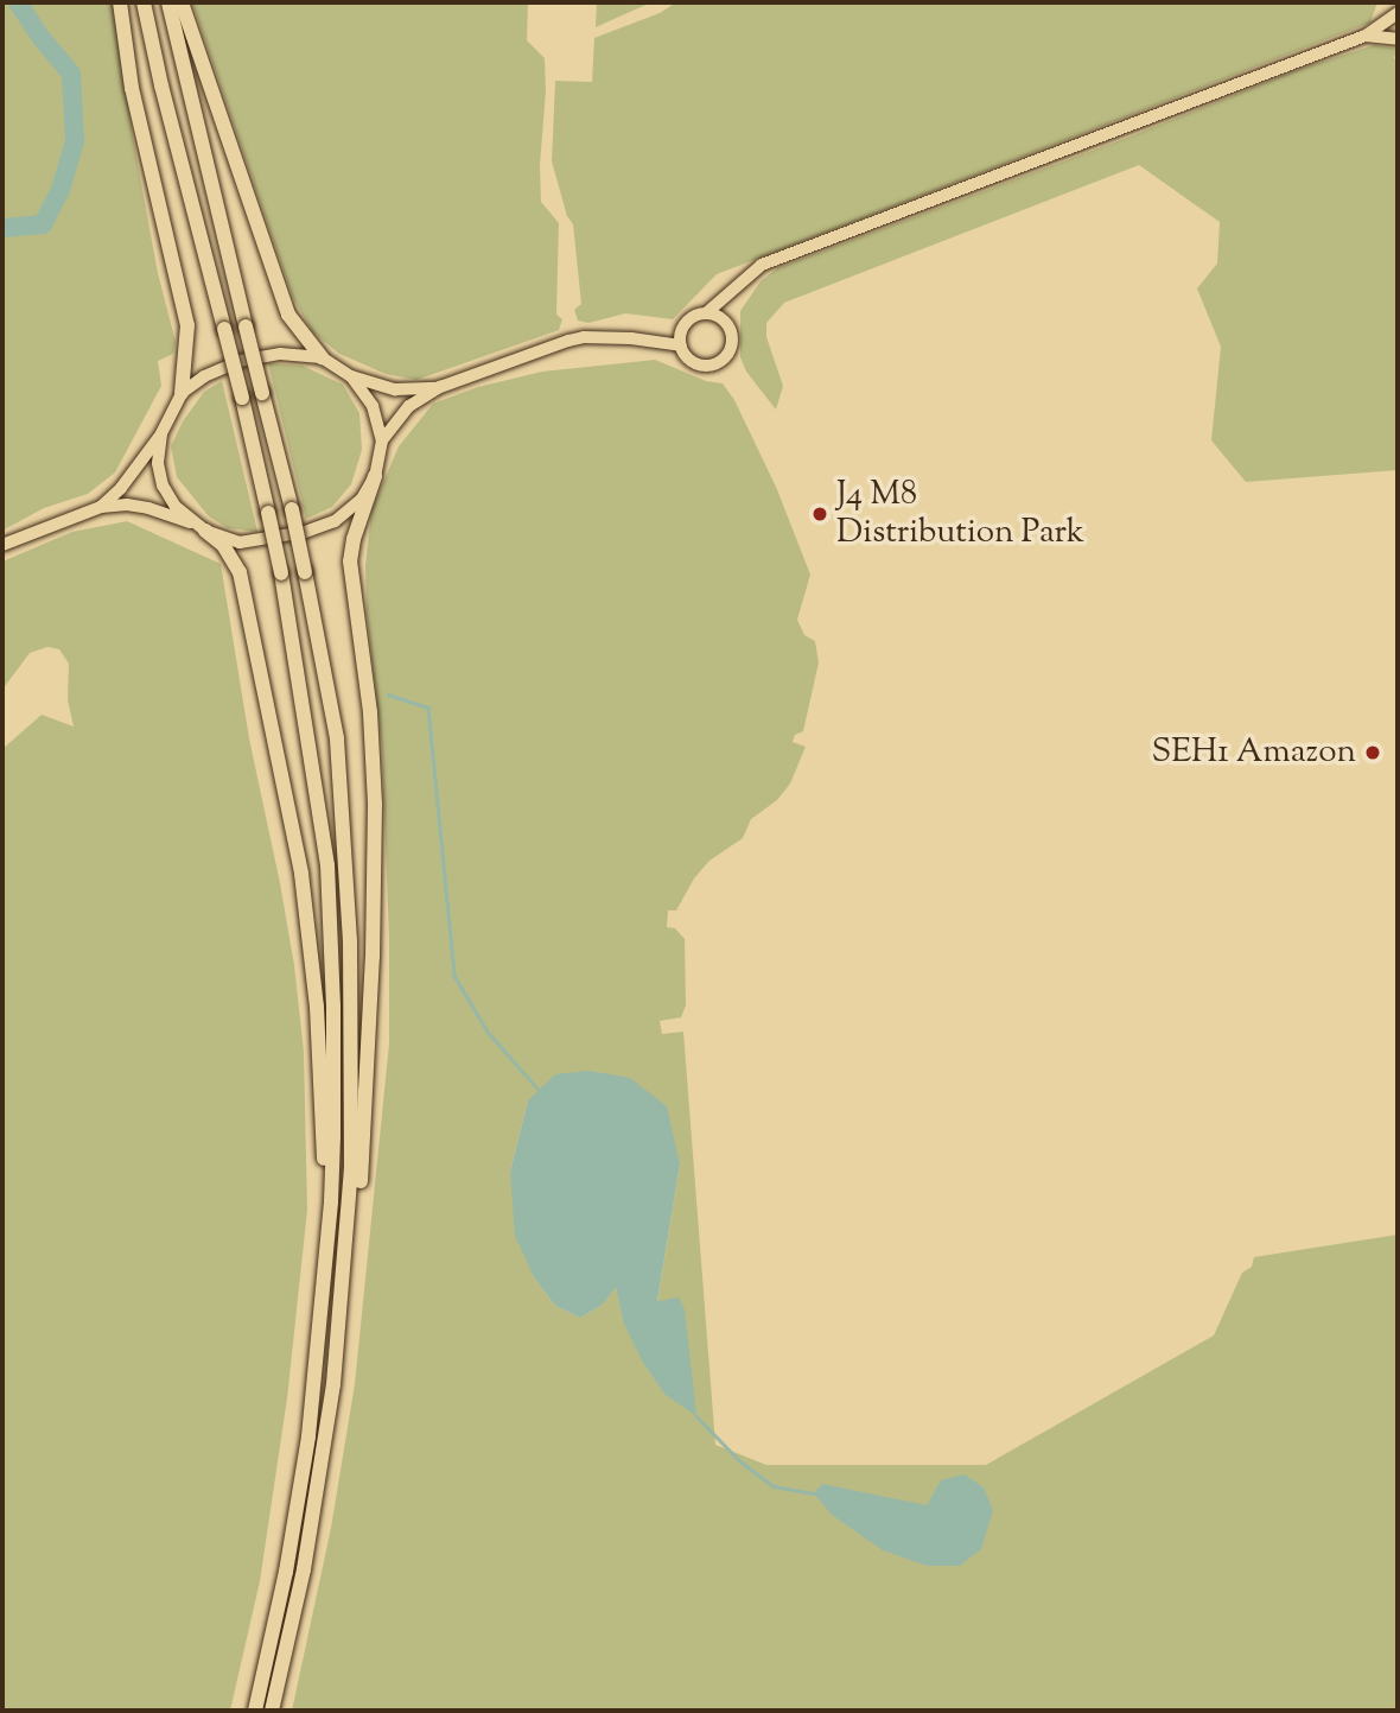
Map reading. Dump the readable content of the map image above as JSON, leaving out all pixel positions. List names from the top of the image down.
{
  "places": ["J4 M8 Distribution Park", "SEH1 Amazon"]
}
